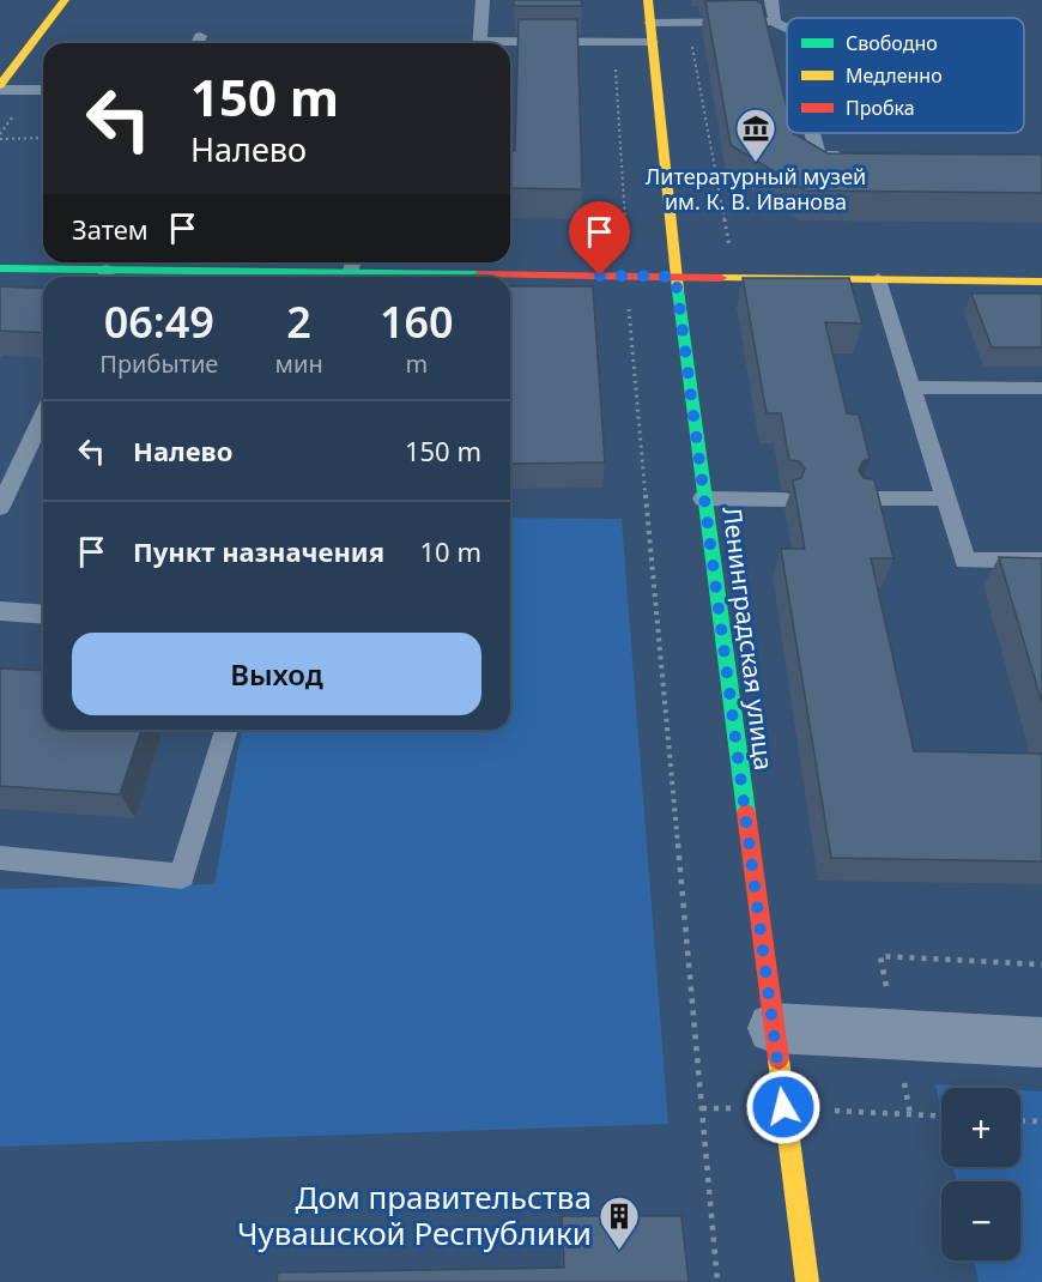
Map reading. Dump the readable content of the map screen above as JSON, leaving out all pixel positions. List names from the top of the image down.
{
  "streets": {
    "street": ["Ленинградская улица"]
  },
  "places": {
    "museum": ["Литературный музей им. К. В. Иванова"],
    "building": ["Дом правительства Чувашской Республики"]
  },
  "legend": ["Свободно", "Медленно", "Пробка"],
  "page": {
    "turn": ["150 m", "Налево"],
    "then": "Затем",
    "eta": [
      "06:49",
      "Прибытие",
      "2",
      "мин",
      "160",
      "m"
    ],
    "list": [
      {
        "name": "Налево",
        "value": "150 m"
      },
      {
        "name": "Пункт назначения",
        "value": "10 m"
      }
    ],
    "buttons": "Выход",
    "map_buttons": ["+", "−"]
  }
}
